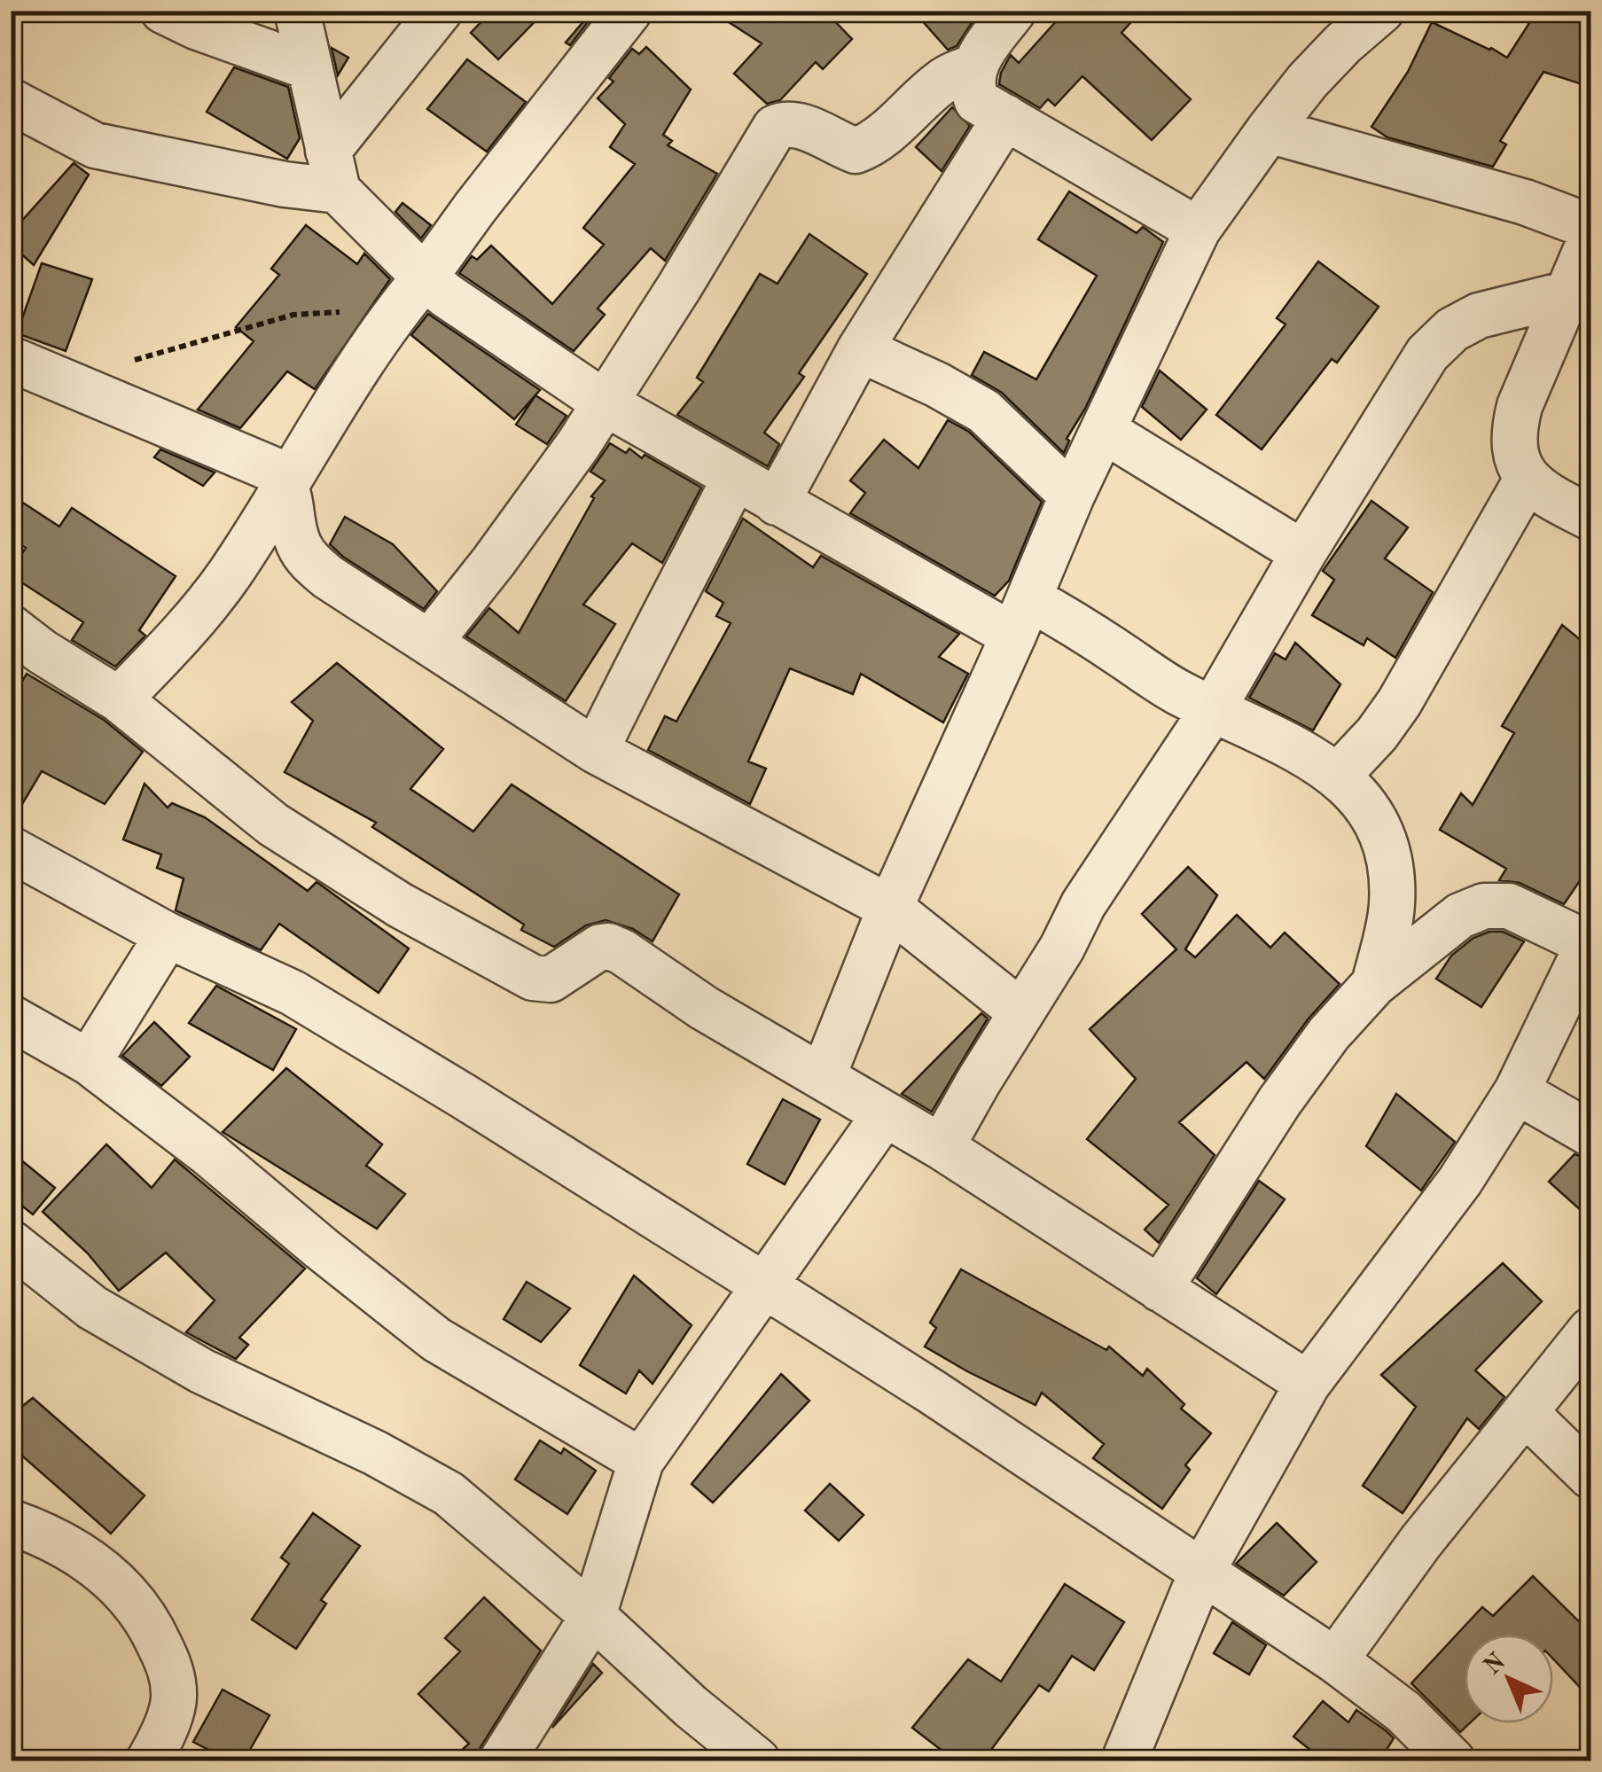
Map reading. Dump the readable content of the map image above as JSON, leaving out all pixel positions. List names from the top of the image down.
{
  "north": "top left"
}
